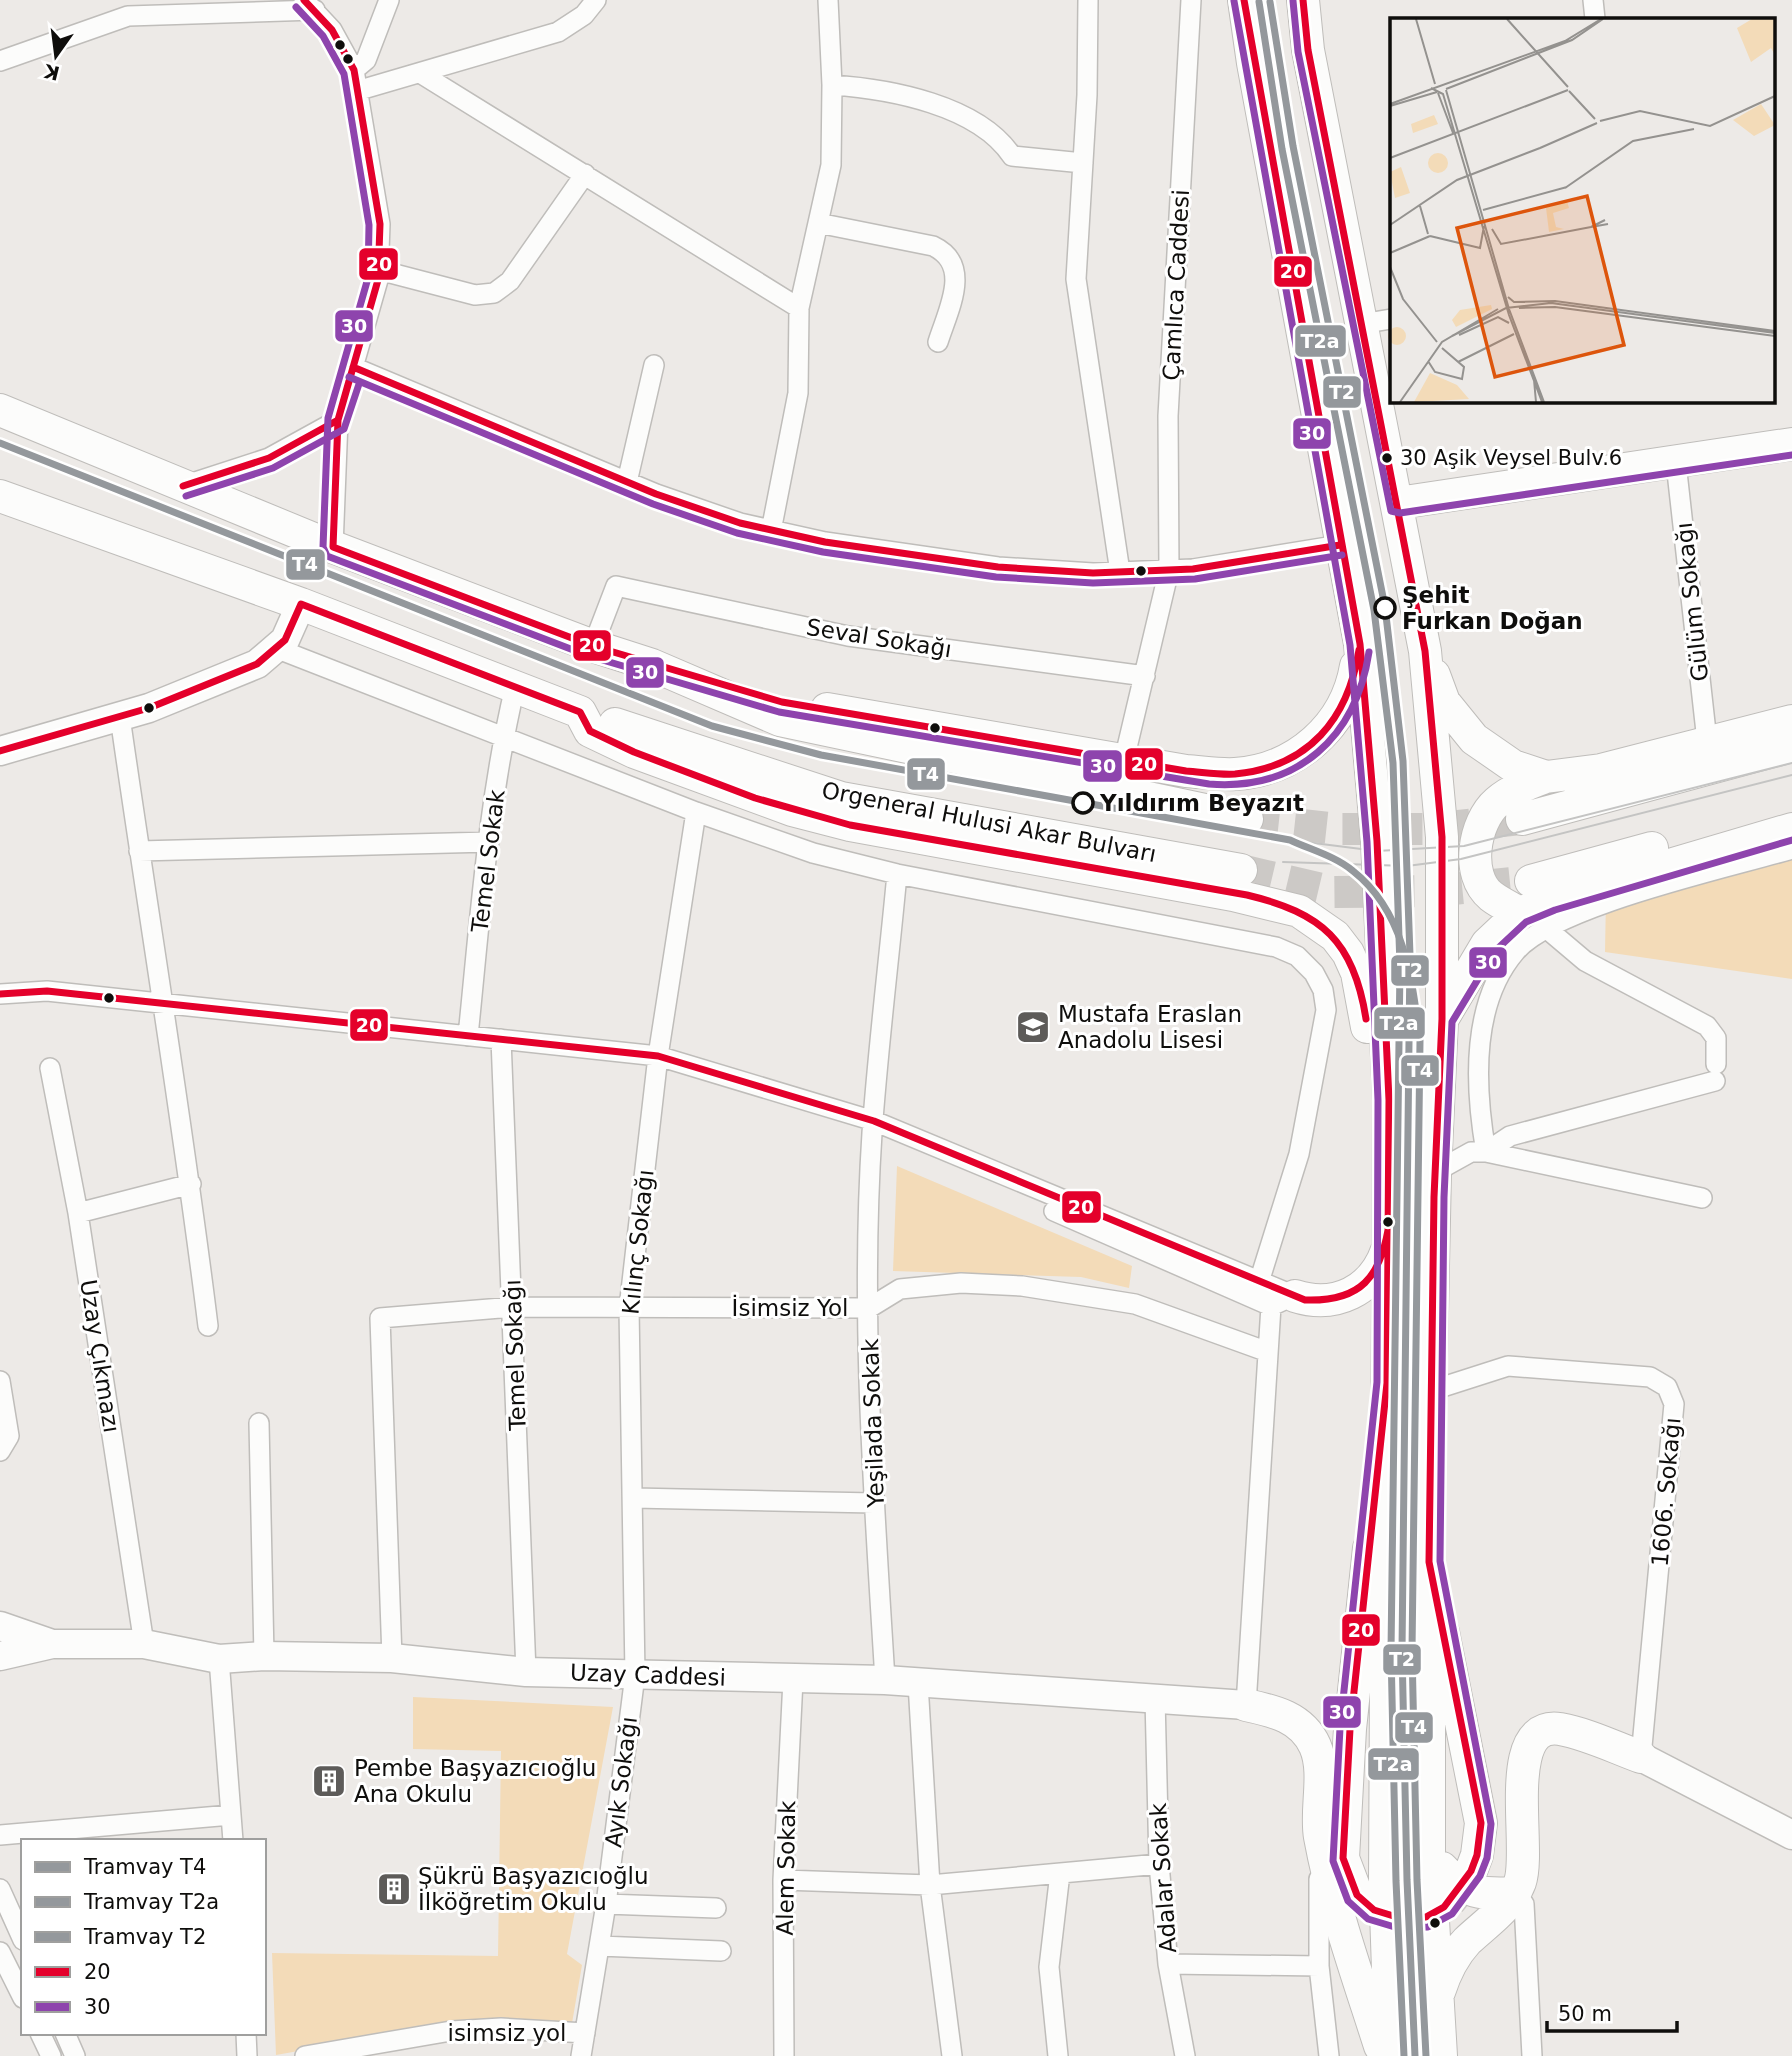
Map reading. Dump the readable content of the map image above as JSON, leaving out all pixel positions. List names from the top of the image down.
{
  "streets": {
    "main road": ["Orgeneral Hulusi Akar Bulvarı", "Uzay Caddesi"],
    "street": [
      "Çamlıca Caddesi",
      "Gülüm Sokağı",
      "Seval Sokağı",
      "Temel Sokak",
      "Kılınç Sokağı",
      "İsimsiz Yol",
      "Temel Sokağı",
      "Uzay Çıkmazı",
      "Yeşilada Sokak",
      "1606. Sokağı",
      "Ayık Sokağı",
      "Alem Sokak",
      "Adalar Sokak",
      "isimsiz yol"
    ]
  },
  "crossings": [
    ["Çamlıca Caddesi", "Seval Sokağı"],
    ["Orgeneral Hulusi Akar Bulvarı", "Temel Sokak"],
    ["Kılınç Sokağı", "İsimsiz Yol"],
    ["Kılınç Sokağı", "Uzay Caddesi"],
    ["Kılınç Sokağı", "Ayık Sokağı"],
    ["İsimsiz Yol", "Temel Sokağı"],
    ["İsimsiz Yol", "Yeşilada Sokak"],
    ["İsimsiz Yol", "Uzay Caddesi"],
    ["Temel Sokağı", "Uzay Caddesi"],
    ["Uzay Çıkmazı", "Uzay Caddesi"],
    ["Yeşilada Sokak", "Uzay Caddesi"],
    ["Uzay Caddesi", "Ayık Sokağı"],
    ["Uzay Caddesi", "Alem Sokak"],
    ["Uzay Caddesi", "Adalar Sokak"],
    ["Ayık Sokağı", "isimsiz yol"]
  ],
  "places": {
    "other": ["30 Aşik Veysel Bulv.6", "Şehit Furkan Doğan", "Yıldırım Beyazıt"],
    "school or university": ["Mustafa Eraslan Anadolu Lisesi"],
    "building": ["Pembe Başyazıcıoğlu Ana Okulu", "Şükrü Başyazıcıoğlu İlköğretim Okulu"]
  },
  "lines": [
    "transit line 20",
    "transit line 30",
    "tram line T2a",
    "tram line T2",
    "tram line T4"
  ],
  "legend": [
    "Tramvay T4",
    "Tramvay T2a",
    "Tramvay T2",
    "20",
    "30"
  ],
  "scale_bar": "50 m",
  "north": "bottom"
}
